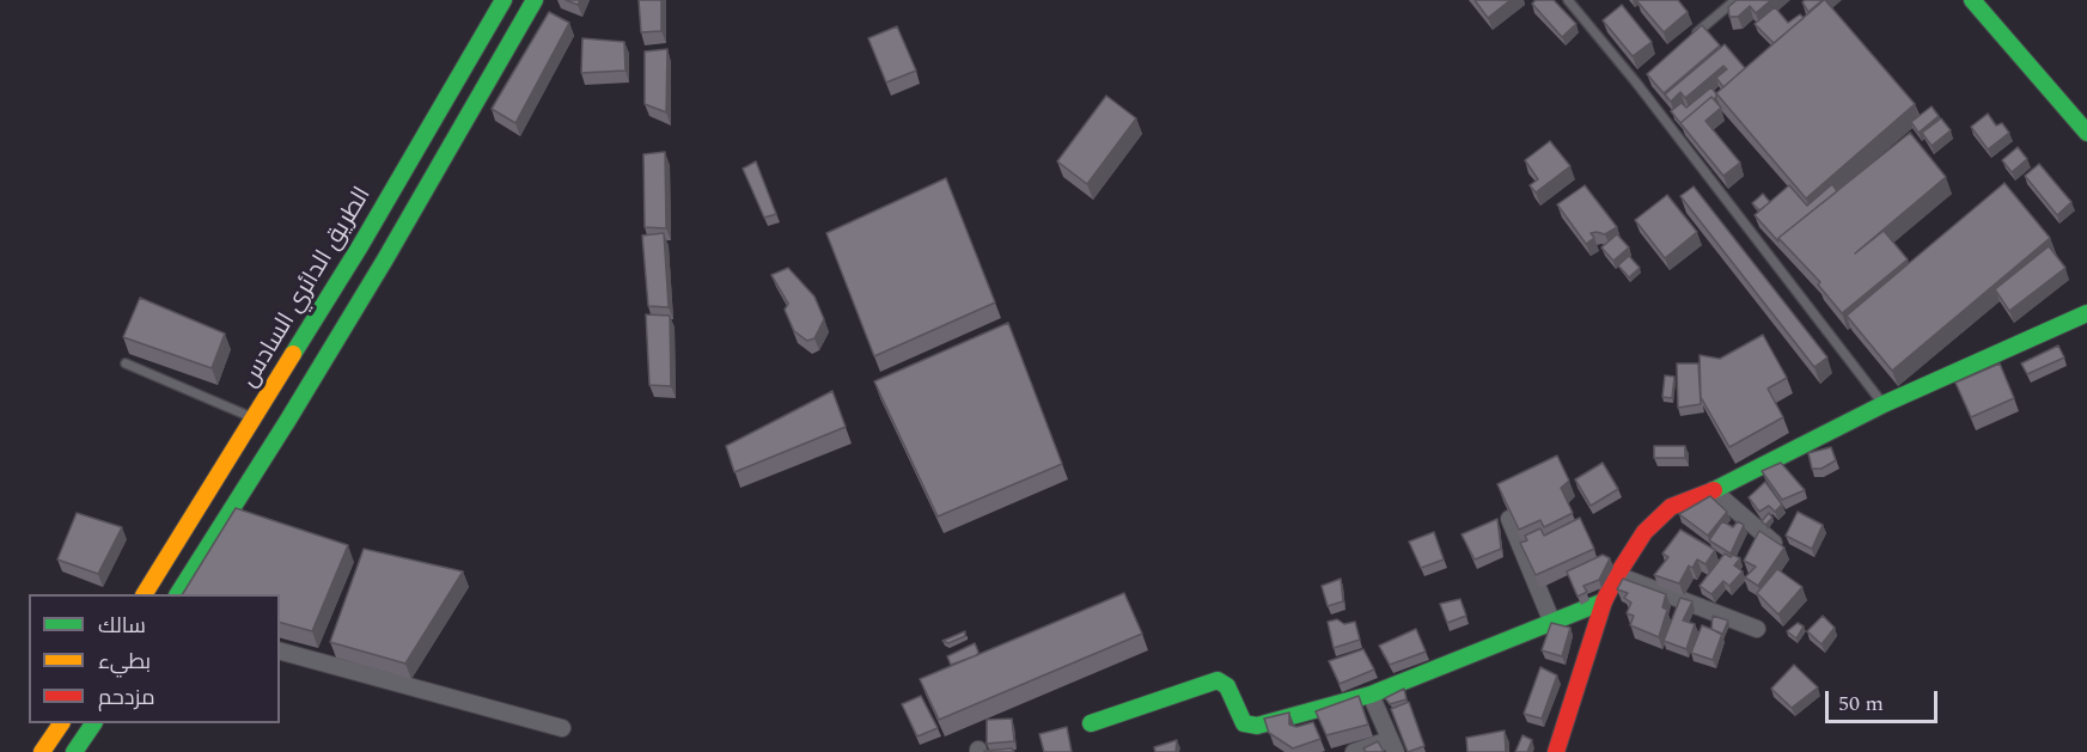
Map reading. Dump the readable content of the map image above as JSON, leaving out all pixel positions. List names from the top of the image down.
{
  "streets": {
    "main road": ["الطريق الدائري السادس"]
  },
  "legend": ["سالك", "بطيء", "مزدحم"],
  "scale_bar": "50 m"
}
